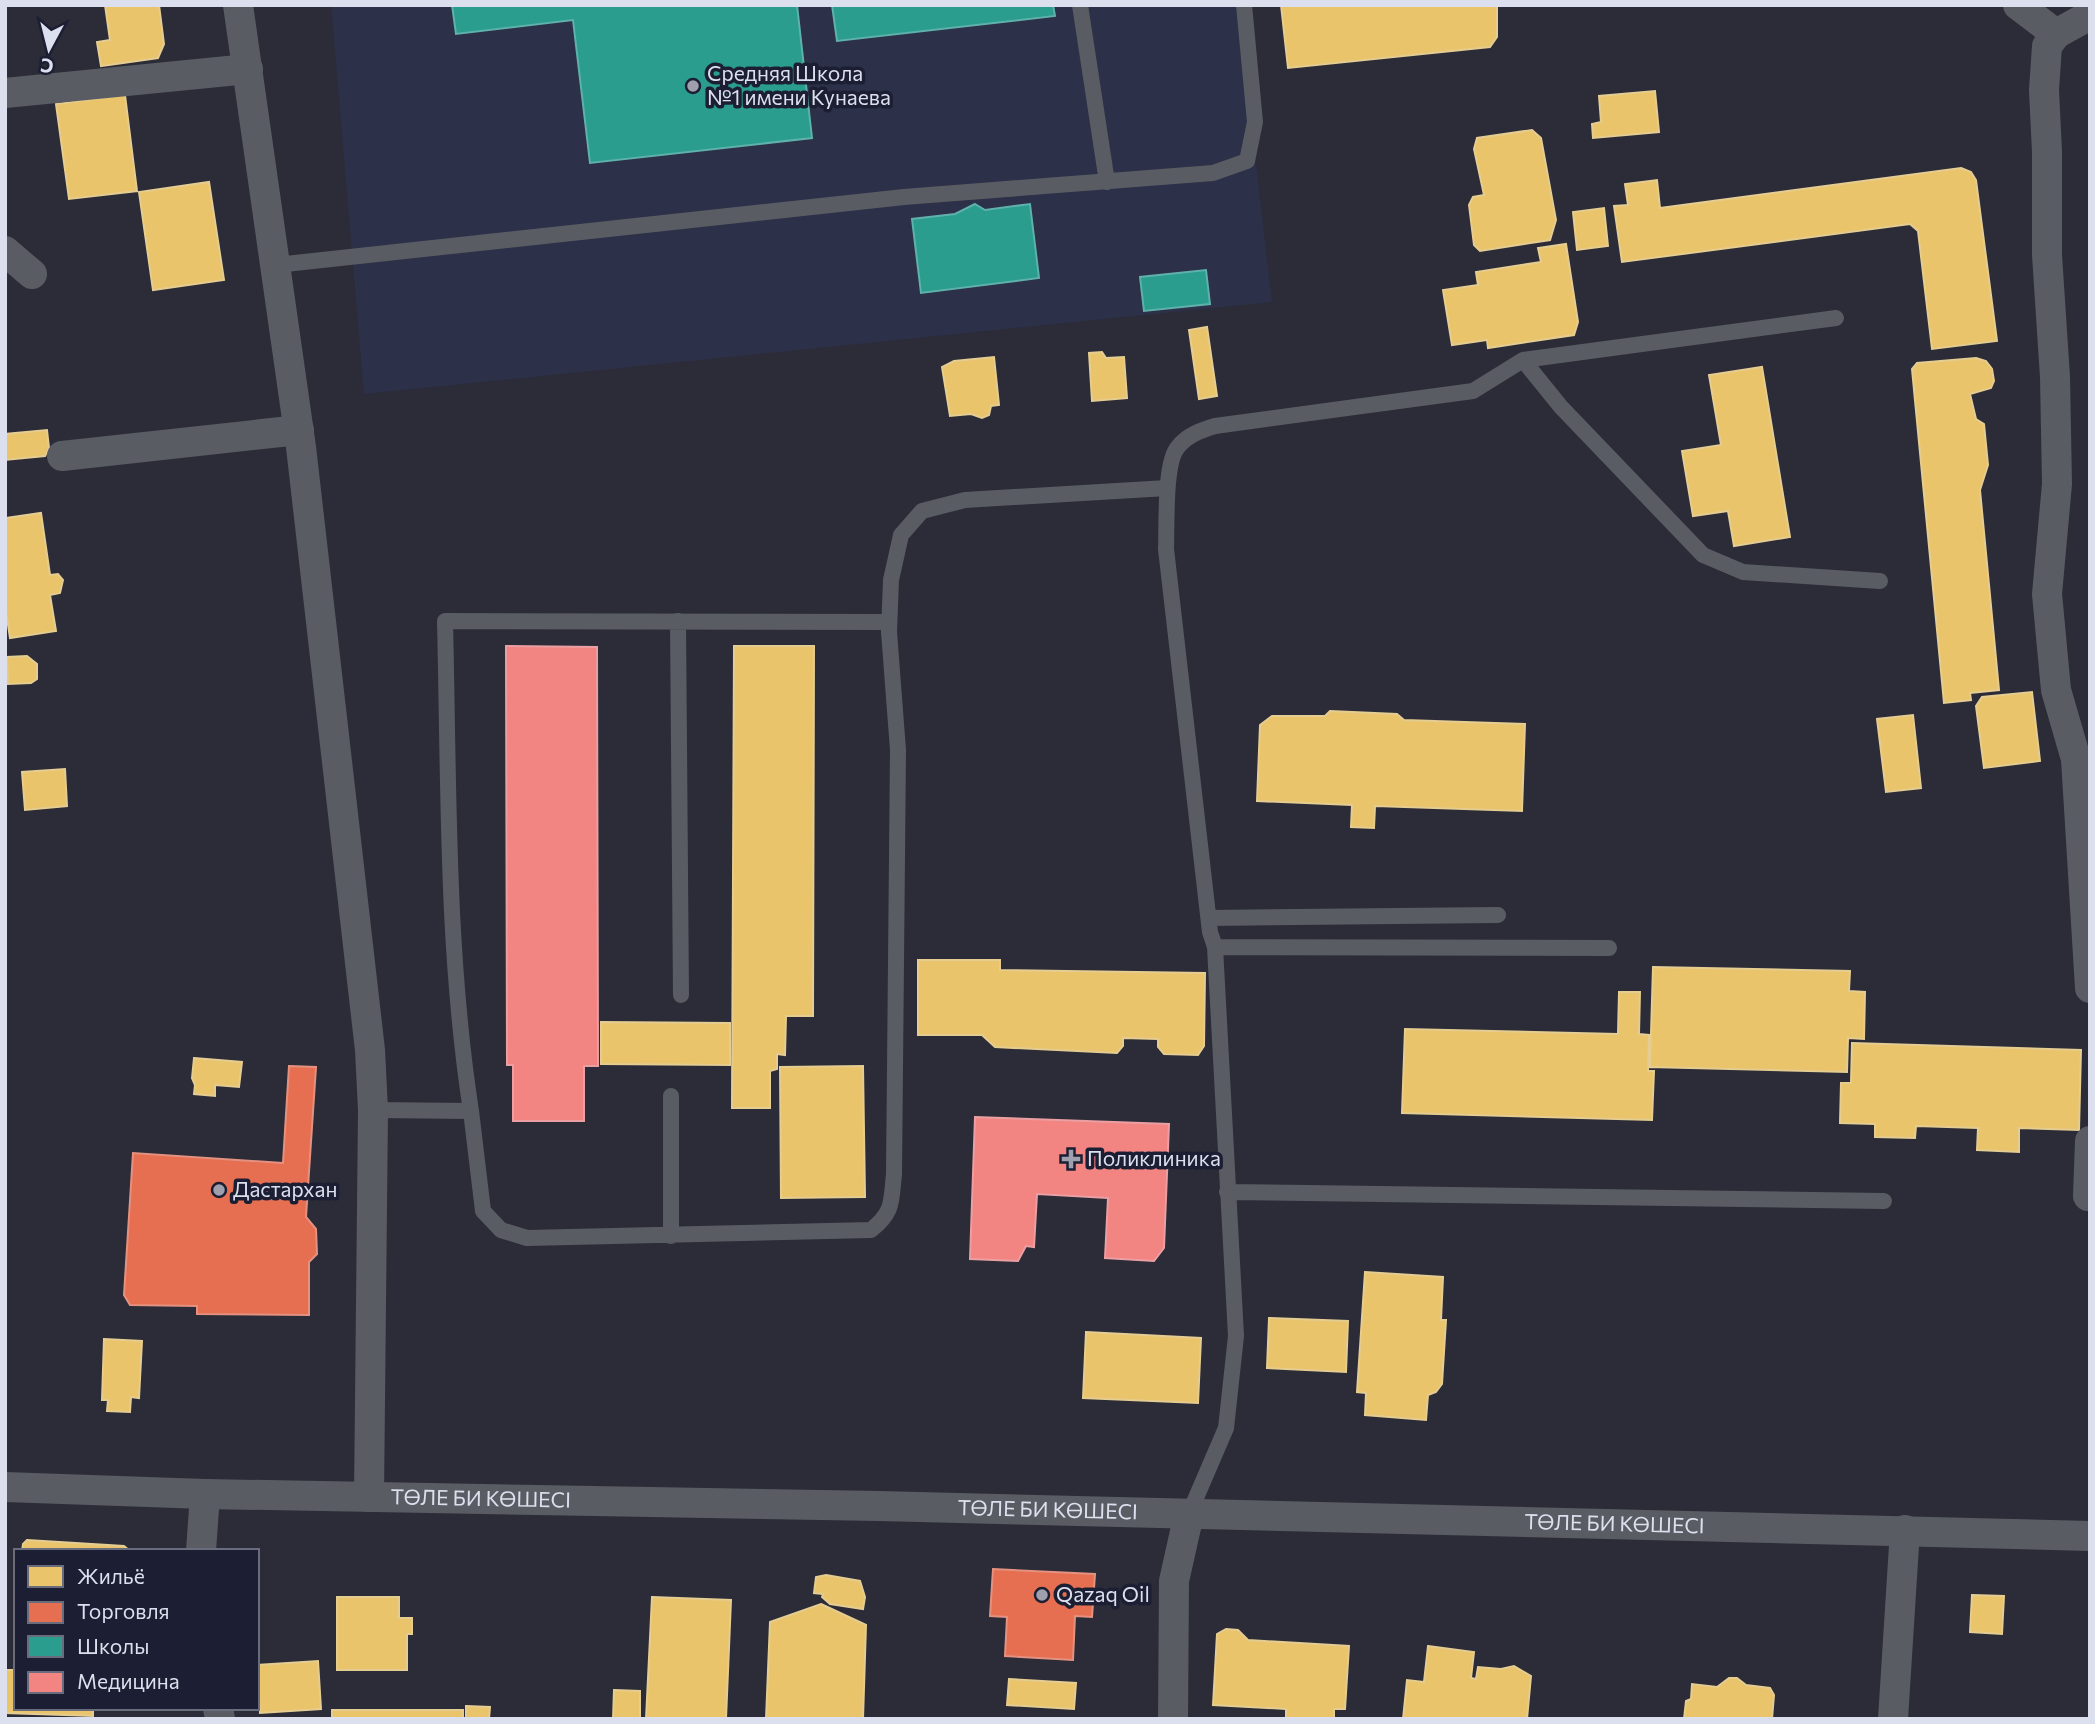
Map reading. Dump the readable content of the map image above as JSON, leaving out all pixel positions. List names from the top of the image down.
{
  "streets": {
    "street": ["ТӨЛЕ БИ КӨШЕСІ"]
  },
  "places": {
    "other": ["Средняя Школа №1 имени Кунаева", "Дастархан", "Qazaq Oil"],
    "health": ["Поликлиника"]
  },
  "legend": [
    "Жильё",
    "Торговля",
    "Школы",
    "Медицина"
  ],
  "north": "bottom"
}
